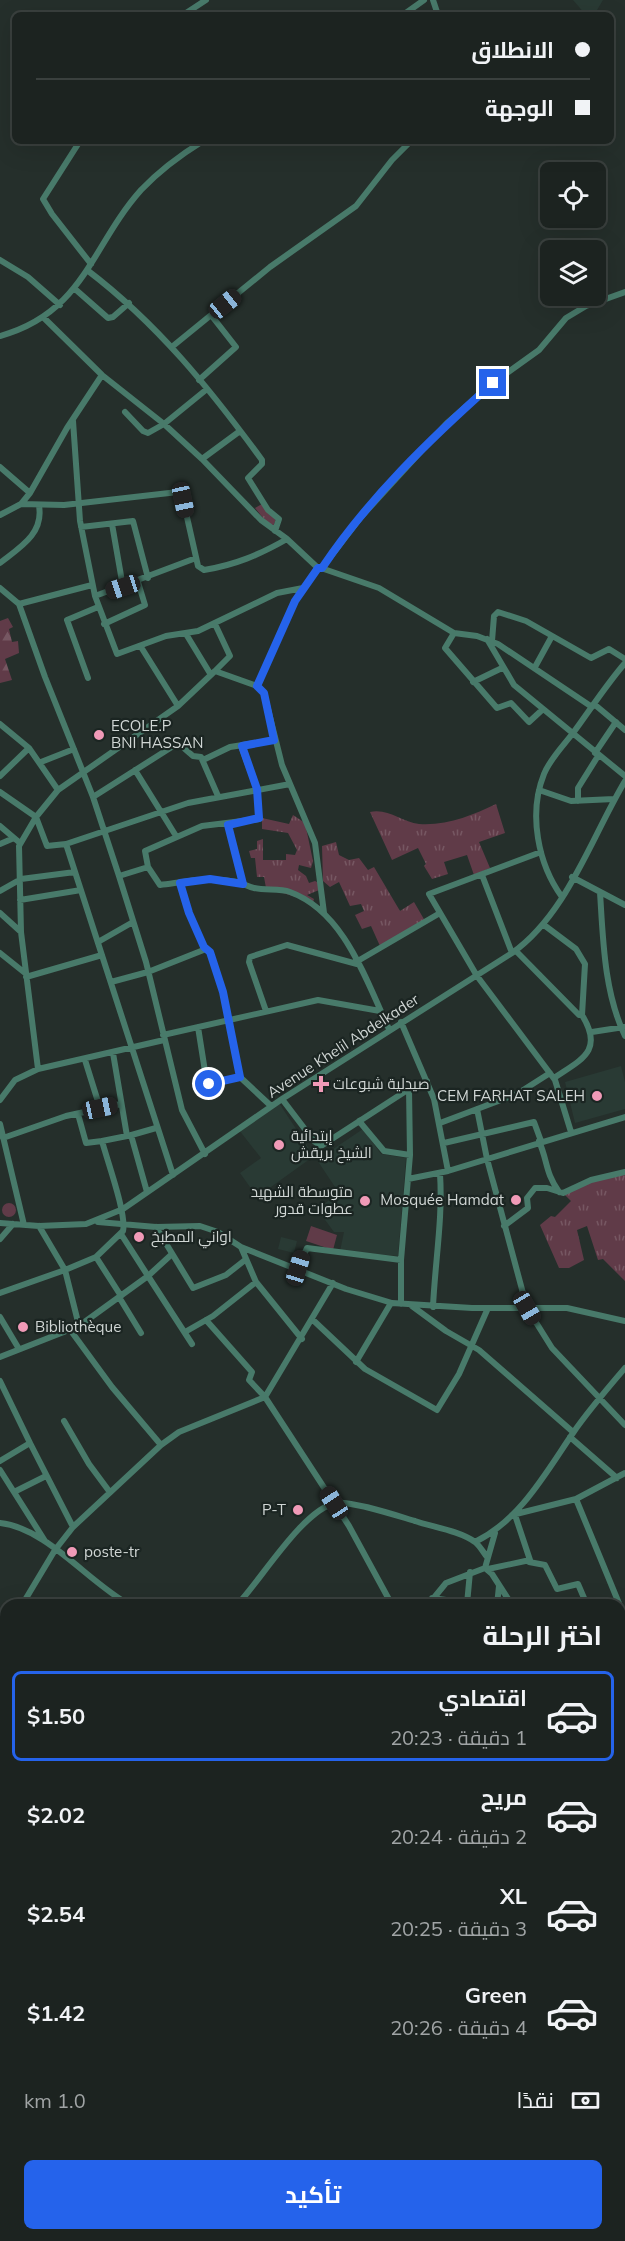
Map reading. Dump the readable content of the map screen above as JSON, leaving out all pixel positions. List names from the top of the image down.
{
  "streets": {
    "street": ["Avenue Khelil Abdelkader"]
  },
  "places": {
    "other": [
      "ECOLE.P BNI HASSAN",
      "CEM FARHAT SALEH",
      "إبتدائية الشيخ بريقش",
      "Mosquée Hamdat",
      "متوسطة الشهيد عطوات قدور",
      "اواني المطبخ",
      "Bibliothèque",
      "P-T",
      "poste-tr"
    ],
    "health": ["صيدلية شبوعات"]
  },
  "page": {
    "banner": ["الانطلاق", "الوجهة"],
    "heading": "اختر الرحلة",
    "list": [
      {
        "name": "اقتصادي",
        "note": "1 دقيقة · 20:23",
        "value": "$1.50"
      },
      {
        "name": "مريح",
        "note": "2 دقيقة · 20:24",
        "value": "$2.02"
      },
      {
        "name": "XL",
        "note": "3 دقيقة · 20:25",
        "value": "$2.54"
      },
      {
        "name": "Green",
        "note": "4 دقيقة · 20:26",
        "value": "$1.42"
      }
    ],
    "pay": ["نقدًا", "1.0 km"],
    "buttons": "تأكيد"
  }
}
